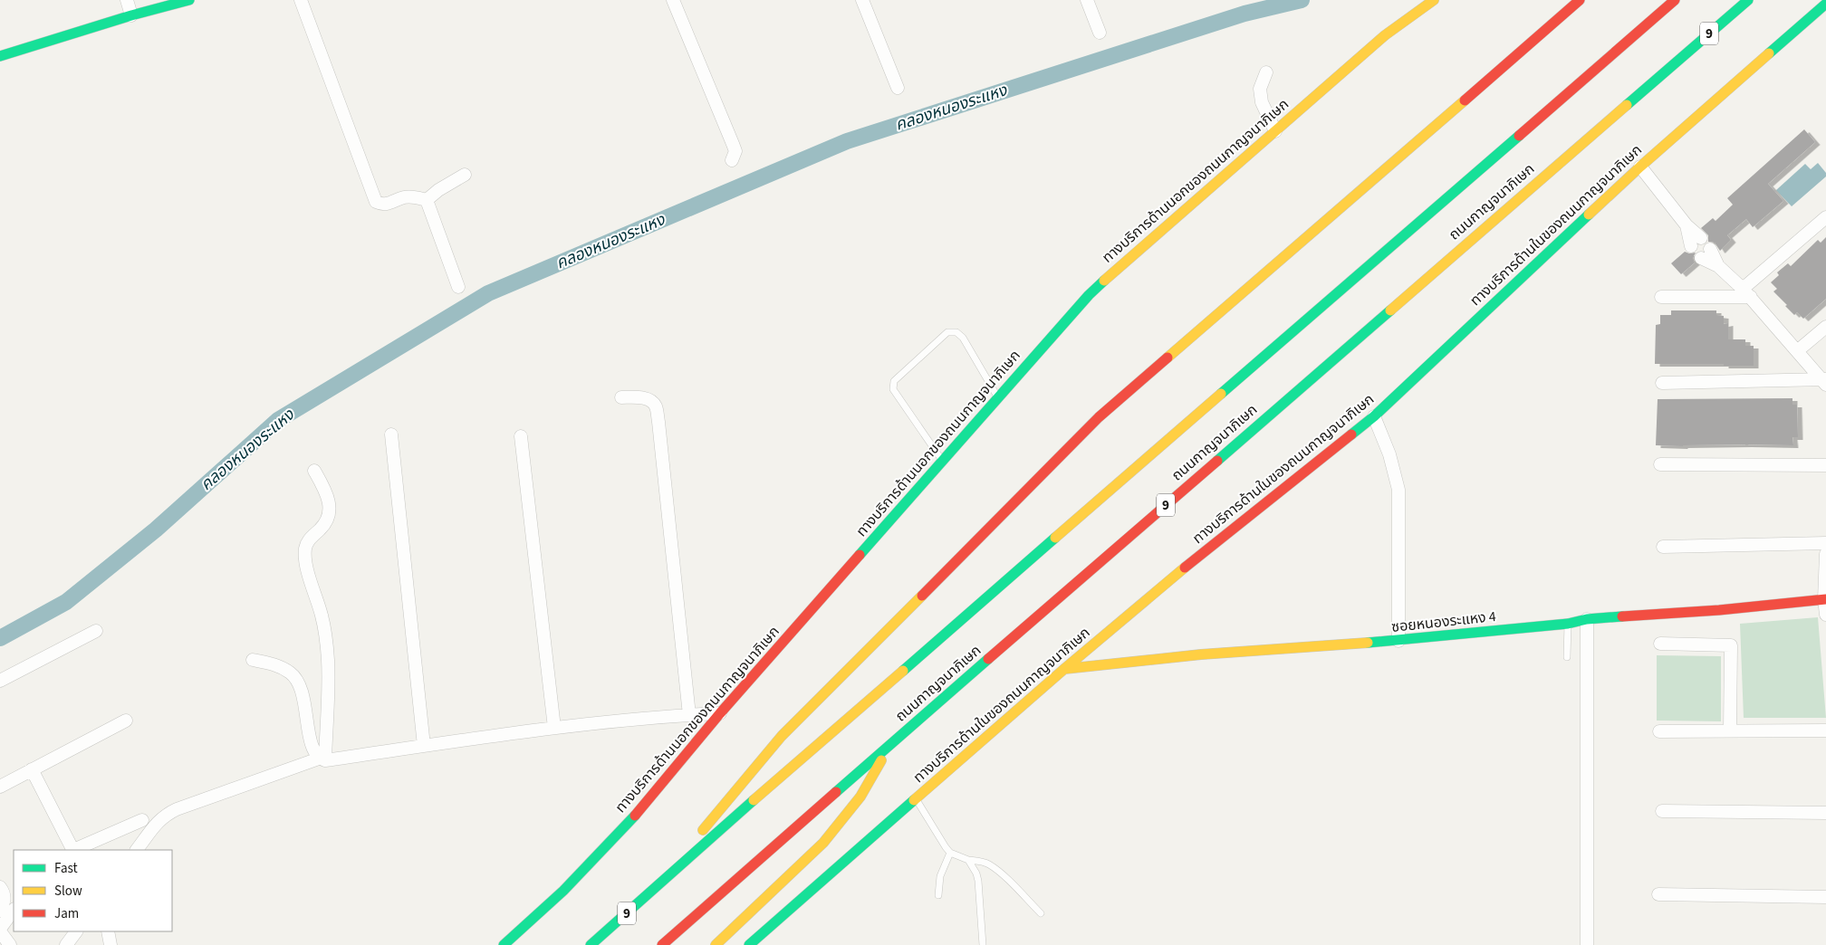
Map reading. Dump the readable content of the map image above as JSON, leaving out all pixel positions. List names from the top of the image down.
{
  "streets": {
    "main road": [
      "9",
      "ทางบริการด้านนอกของถนนกาญจนาภิเษก",
      "ถนนกาญจนาภิเษก",
      "ทางบริการด้านในของถนนกาญจนาภิเษก",
      "ซอยหนองระแหง 4"
    ]
  },
  "crossings": [
    ["ทางบริการด้านในของถนนกาญจนาภิเษก", "ซอยหนองระแหง 4"]
  ],
  "water": ["คลองหนองระแหง"],
  "legend": ["Fast", "Slow", "Jam"]
}
